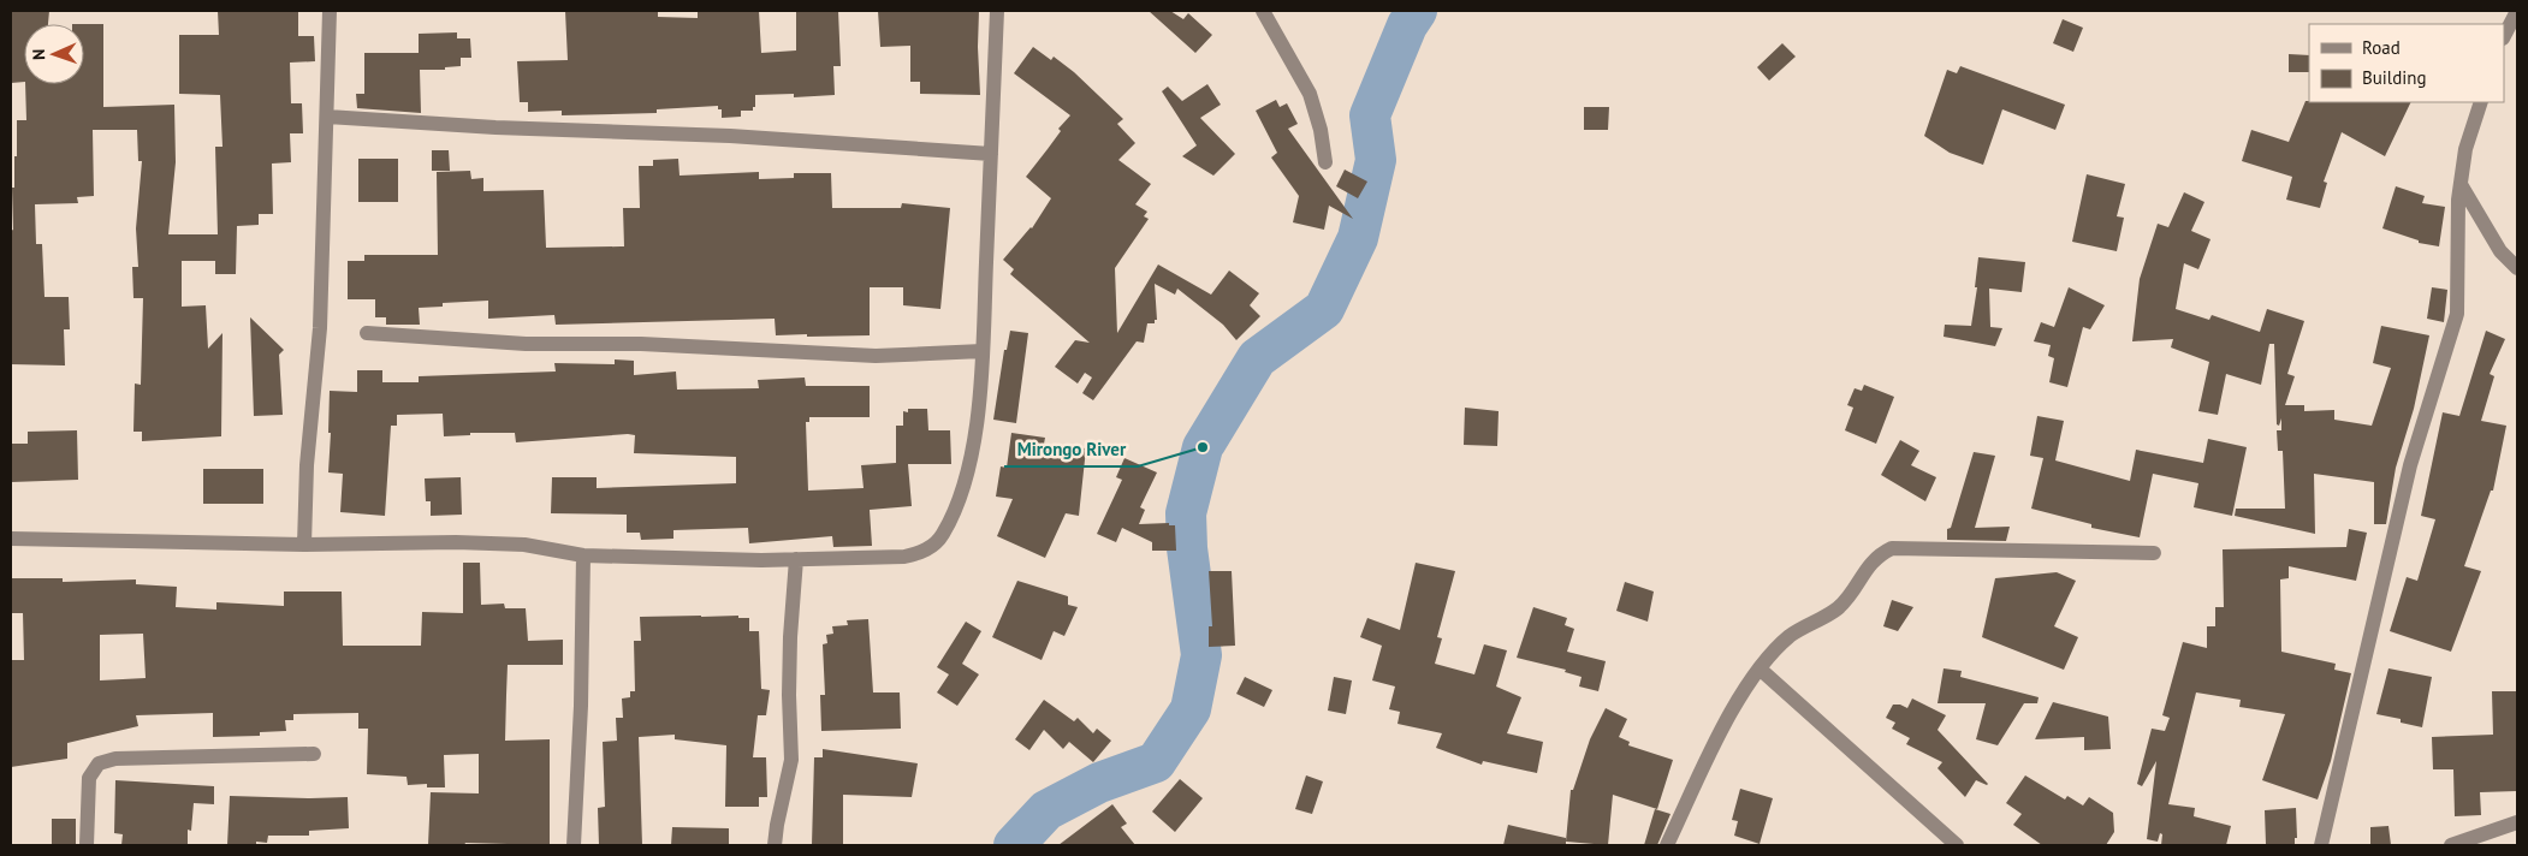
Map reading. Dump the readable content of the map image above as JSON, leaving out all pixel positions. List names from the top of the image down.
{
  "places": ["Mirongo River"],
  "legend": ["Road", "Building"],
  "north": "left"
}
